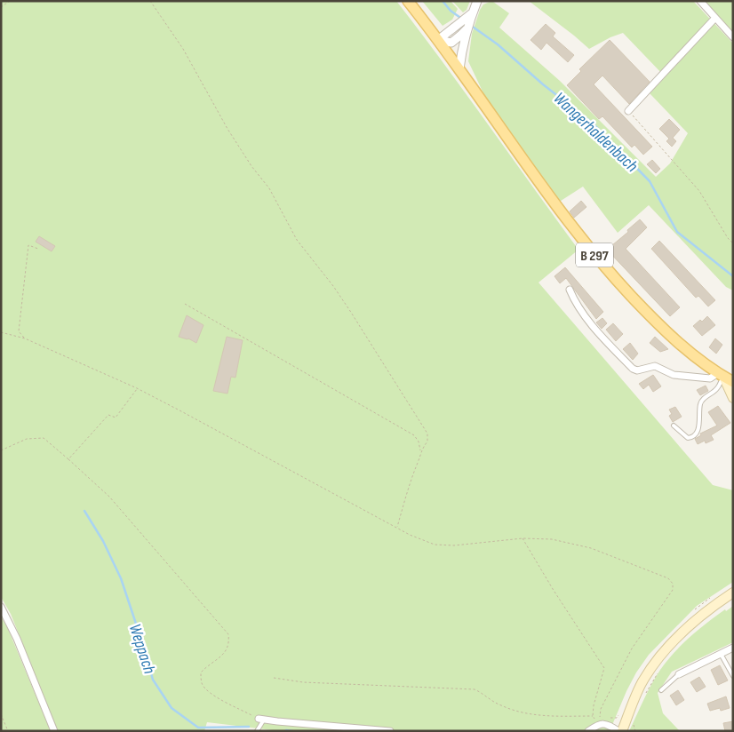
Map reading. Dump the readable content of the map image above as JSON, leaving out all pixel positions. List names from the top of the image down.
{
  "streets": {
    "main road": ["B 297"]
  },
  "water": ["Wangerhaldenbach", "Weppach"]
}
